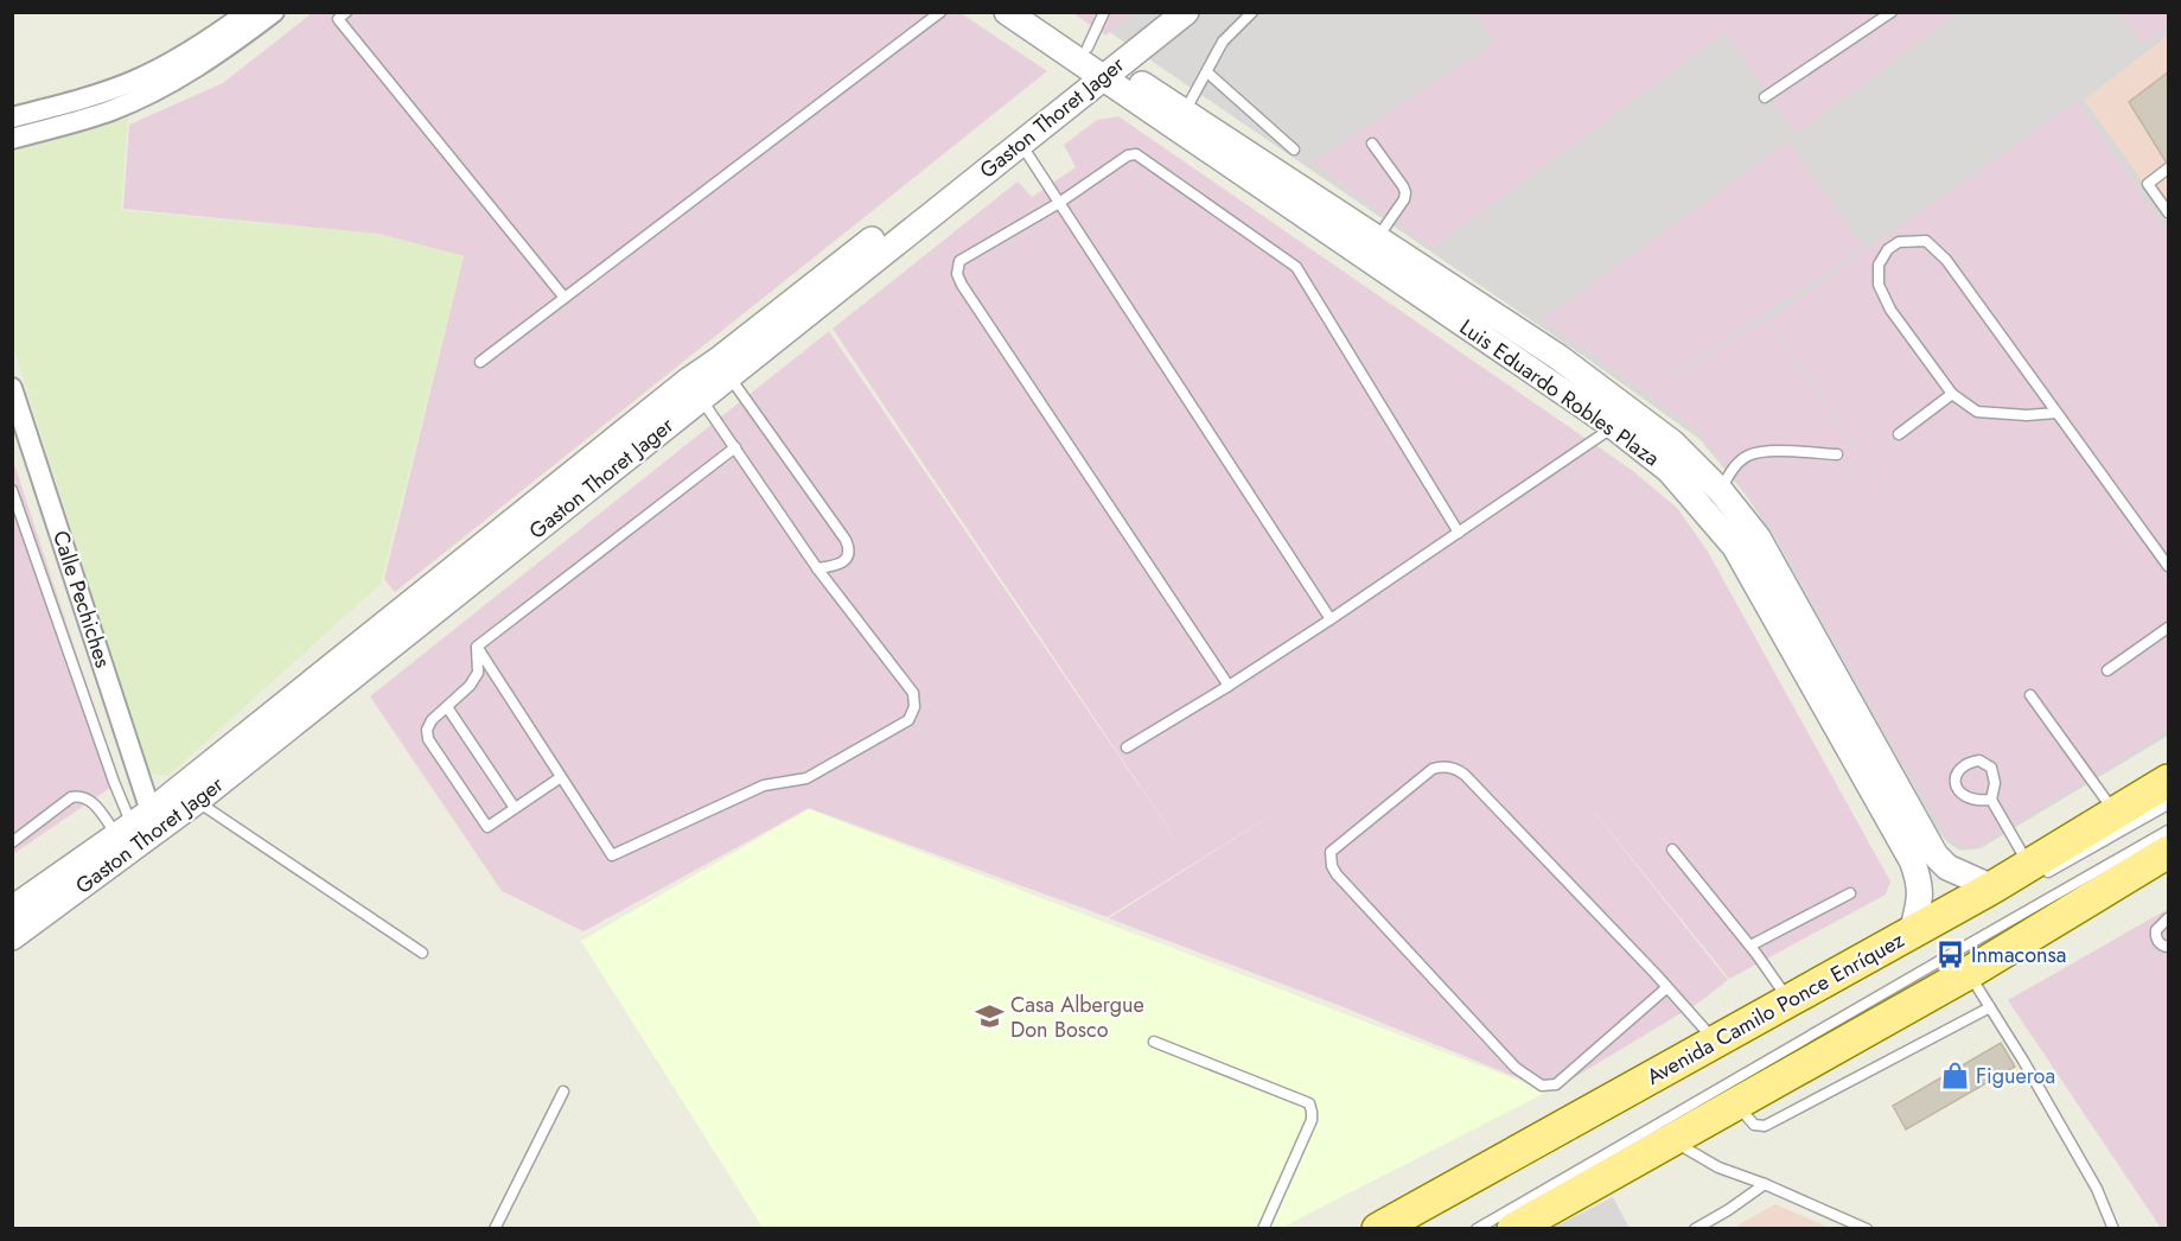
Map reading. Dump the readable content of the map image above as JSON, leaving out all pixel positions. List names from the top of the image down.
{
  "streets": {
    "main road": ["Avenida Camilo Ponce Enríquez"],
    "street": ["Gaston Thoret Jager", "Luis Eduardo Robles Plaza", "Calle Pechiches"]
  },
  "crossings": [
    ["Gaston Thoret Jager", "Luis Eduardo Robles Plaza"],
    ["Gaston Thoret Jager", "Calle Pechiches"],
    ["Luis Eduardo Robles Plaza", "Avenida Camilo Ponce Enríquez"]
  ],
  "places": {
    "bus stop": ["Inmaconsa"],
    "school or university": ["Casa Albergue Don Bosco"],
    "shop": ["Figueroa"]
  }
}
